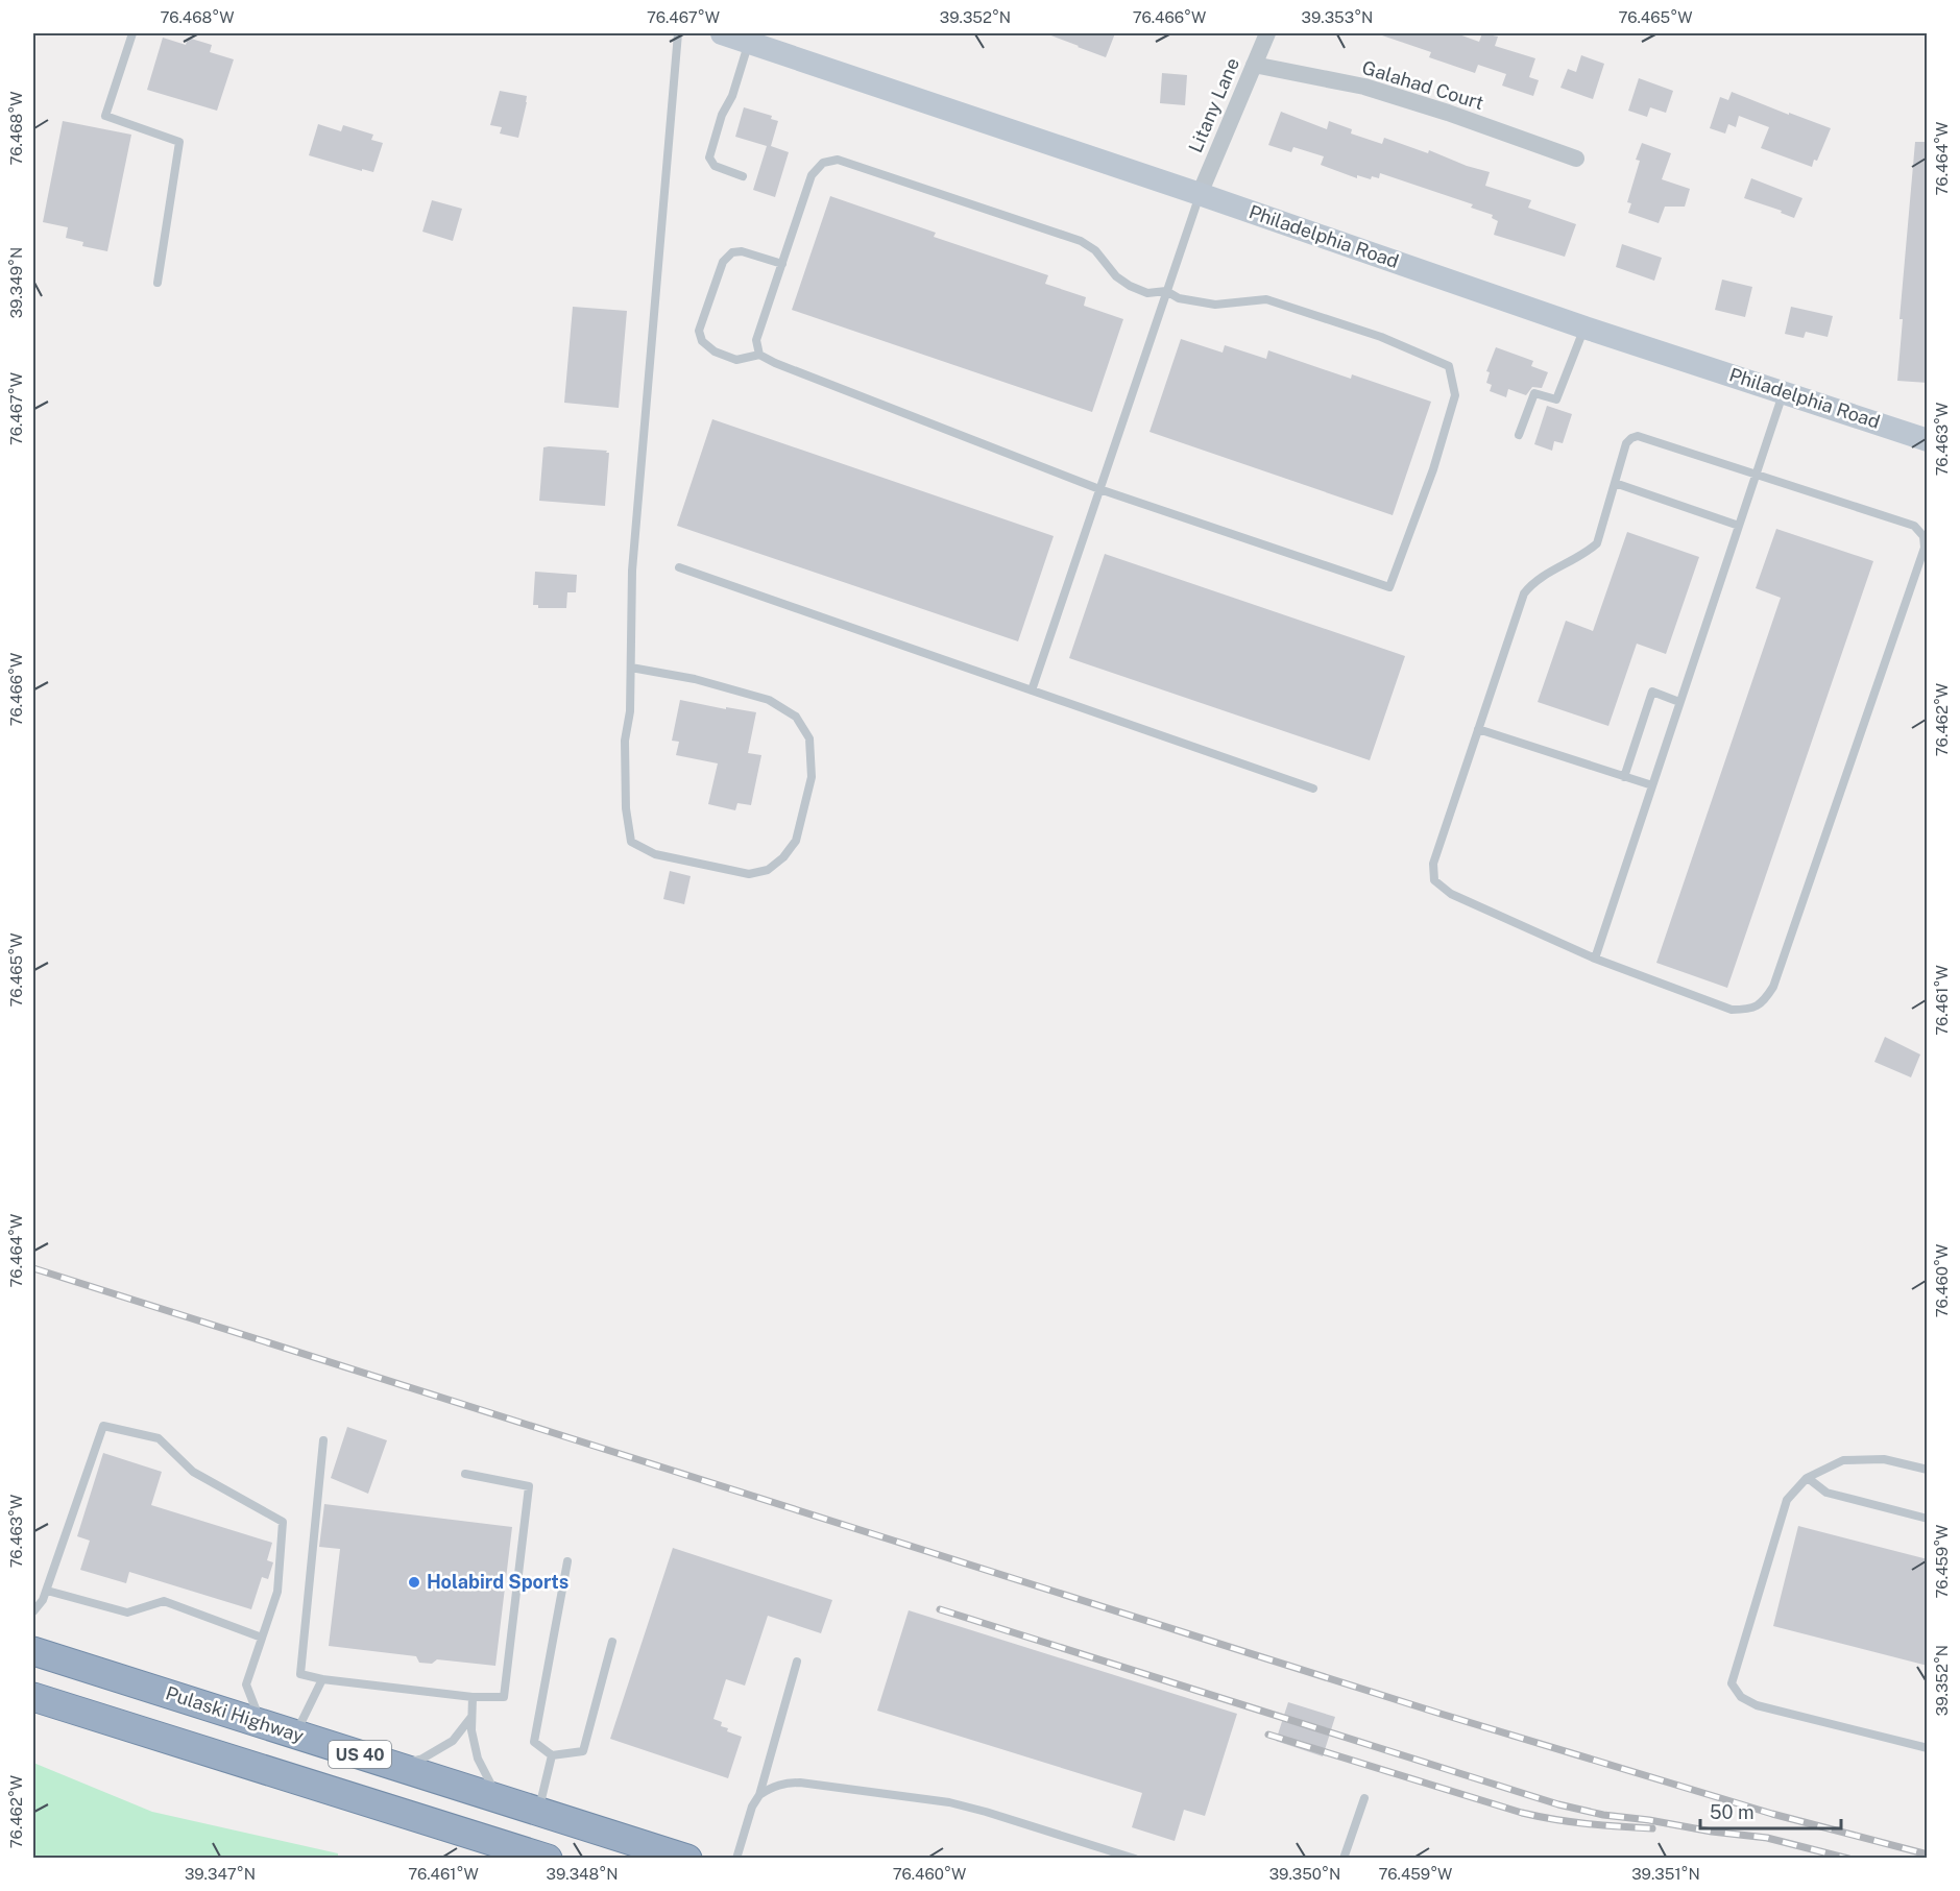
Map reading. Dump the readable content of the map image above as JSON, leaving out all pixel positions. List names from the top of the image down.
{
  "streets": {
    "highway": ["Pulaski Highway", "US 40"],
    "main road": ["Philadelphia Road"],
    "street": ["Galahad Court", "Litany Lane"]
  },
  "crossings": [
    ["Galahad Court", "Litany Lane"],
    ["Litany Lane", "Philadelphia Road"]
  ],
  "places": ["Holabird Sports"],
  "scale_bar": "50 m",
  "coordinates": [
    "76.468°W",
    "76.467°W",
    "39.352°N",
    "76.466°W",
    "39.353°N",
    "76.465°W",
    "76.464°W",
    "39.349°N",
    "76.463°W",
    "76.462°W",
    "76.461°W",
    "76.460°W",
    "76.459°W",
    "39.347°N",
    "39.348°N",
    "39.350°N",
    "39.351°N"
  ]
}
